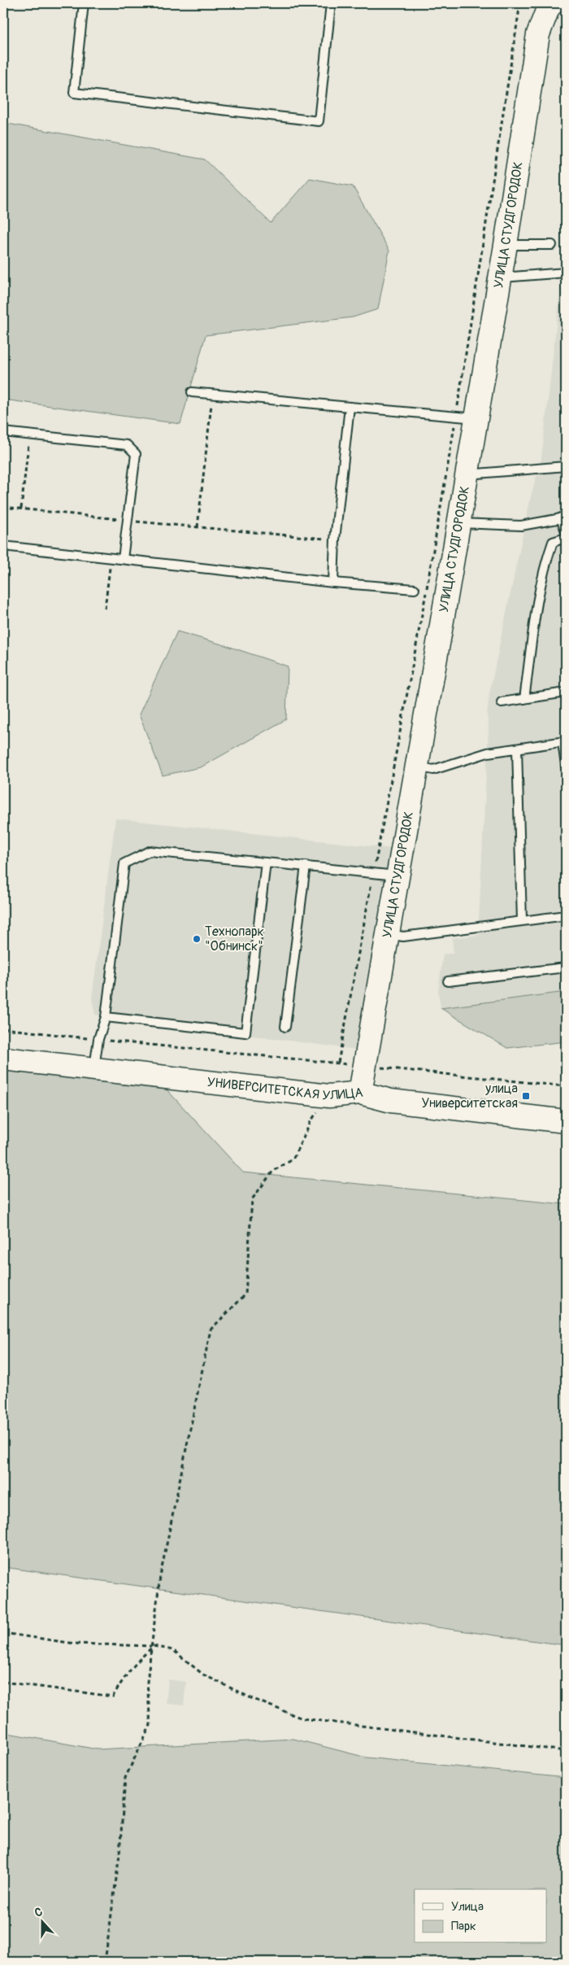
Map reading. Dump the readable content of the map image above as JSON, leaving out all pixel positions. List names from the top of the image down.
{
  "streets": {
    "street": ["УЛИЦА СТУДГОРОДОК", "УНИВЕРСИТЕТСКАЯ УЛИЦА"]
  },
  "crossings": [
    ["УЛИЦА СТУДГОРОДОК", "УНИВЕРСИТЕТСКАЯ УЛИЦА"]
  ],
  "places": {
    "other": ["Технопарк \"Обнинск\""],
    "transit": ["улица Университетская"]
  },
  "legend": ["Улица", "Парк"],
  "north": "top"
}
